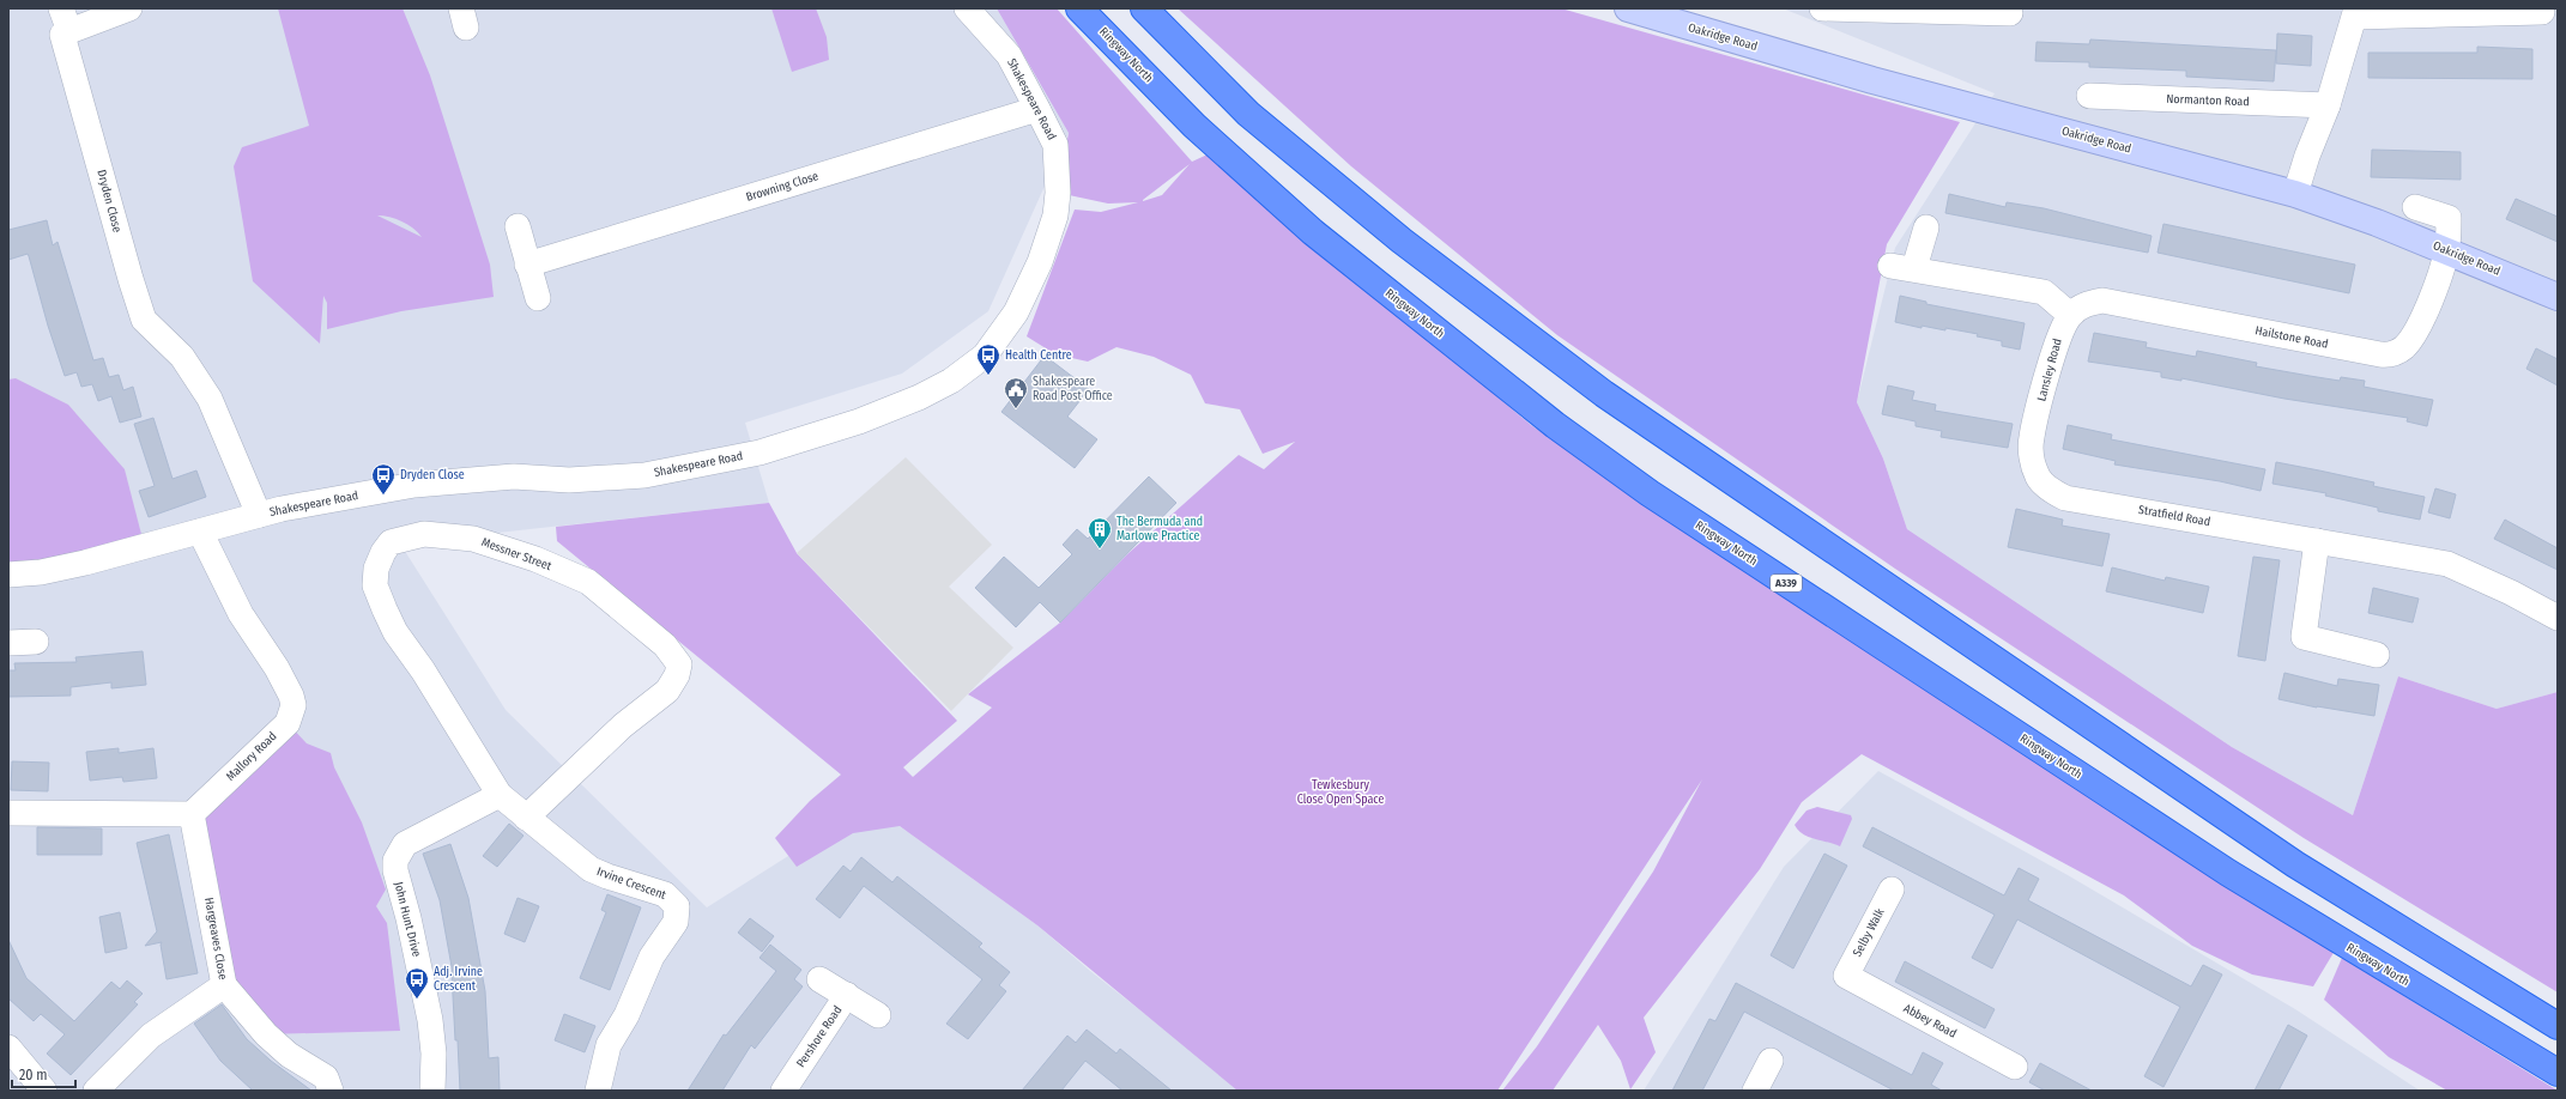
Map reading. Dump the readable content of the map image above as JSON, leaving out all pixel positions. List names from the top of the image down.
{
  "streets": {
    "highway": ["Ringway North", "A339"],
    "street": [
      "Oakridge Road",
      "Shakespeare Road",
      "Normanton Road",
      "Browning Close",
      "Dryden Close",
      "Hailstone Road",
      "Lansley Road",
      "Stratfield Road",
      "Messner Street",
      "Mallory Road",
      "Irvine Crescent",
      "John Hunt Drive",
      "Selby Walk",
      "Hargreaves Close",
      "Abbey Road",
      "Pershore Road"
    ]
  },
  "crossings": [
    ["Oakridge Road", "Hailstone Road"],
    ["Shakespeare Road", "Browning Close"],
    ["Shakespeare Road", "Dryden Close"],
    ["Shakespeare Road", "Mallory Road"],
    ["Hailstone Road", "Lansley Road"],
    ["Lansley Road", "Stratfield Road"],
    ["Messner Street", "Irvine Crescent"],
    ["Messner Street", "John Hunt Drive"],
    ["Mallory Road", "Hargreaves Close"],
    ["Irvine Crescent", "John Hunt Drive"],
    ["Selby Walk", "Abbey Road"]
  ],
  "parks": ["Tewkesbury Close Open Space"],
  "places": {
    "bus stop": ["Health Centre", "Dryden Close", "Adj. Irvine Crescent"],
    "public building": ["Shakespeare Road Post Office"],
    "building": ["The Bermuda and Marlowe Practice"]
  },
  "scale_bar": "20 m"
}
